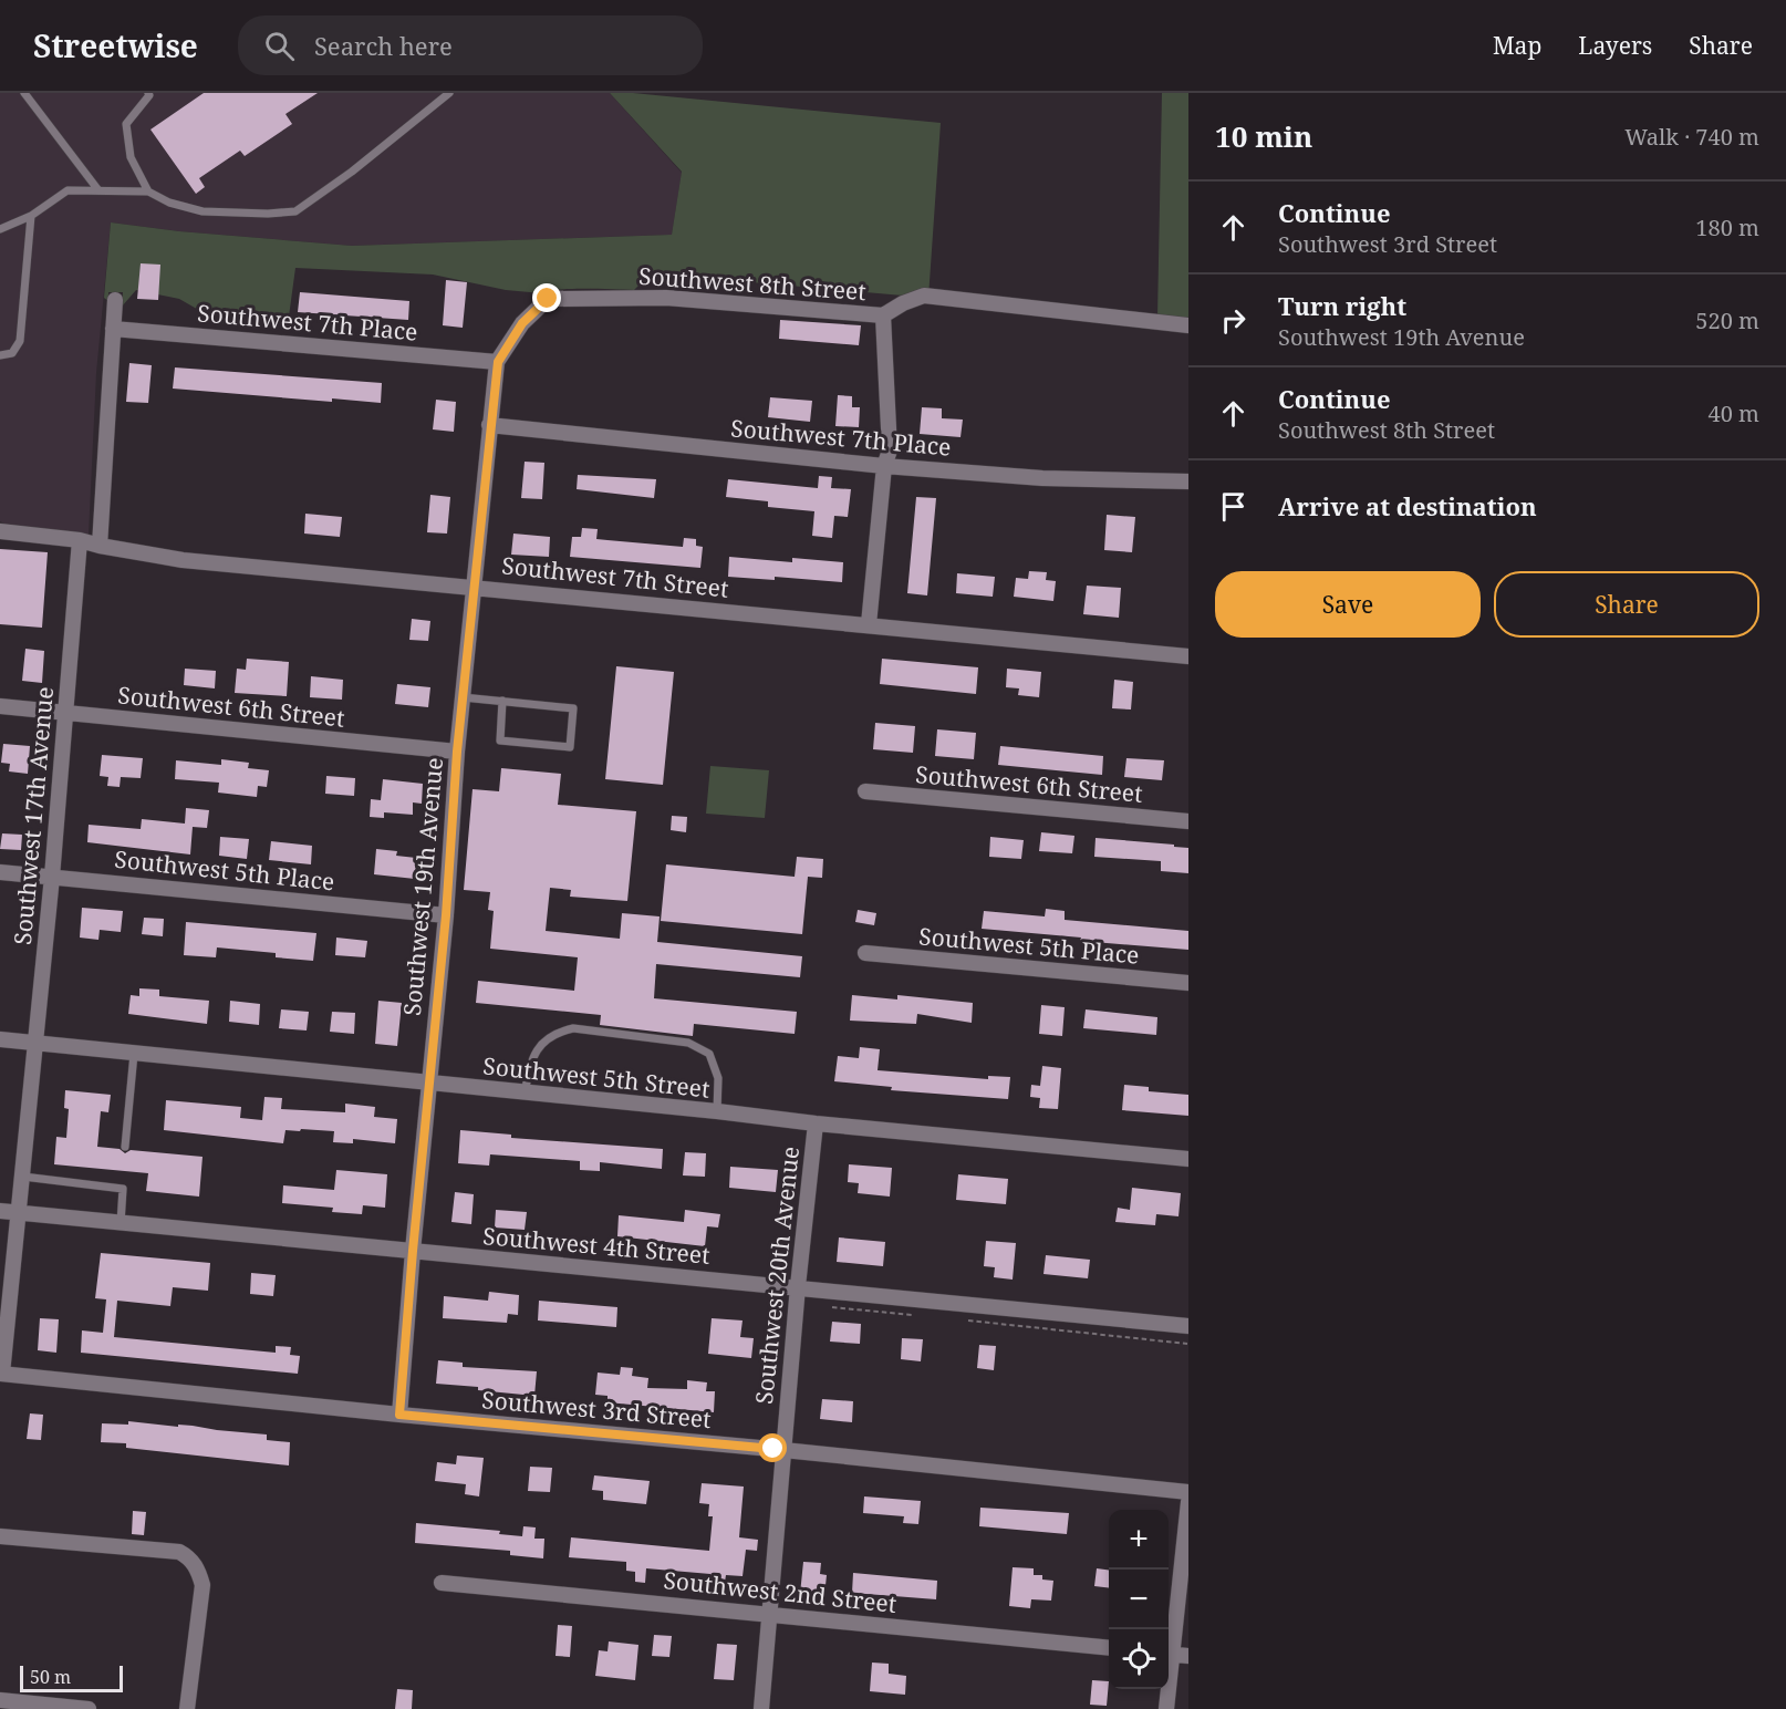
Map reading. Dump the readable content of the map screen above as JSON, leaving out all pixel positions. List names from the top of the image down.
{
  "streets": {
    "street": [
      "Southwest 8th Street",
      "Southwest 7th Place",
      "Southwest 7th Street",
      "Southwest 6th Street",
      "Southwest 17th Avenue",
      "Southwest 5th Place",
      "Southwest 19th Avenue",
      "Southwest 5th Street",
      "Southwest 4th Street",
      "Southwest 20th Avenue",
      "Southwest 3rd Street",
      "Southwest 2nd Street"
    ]
  },
  "crossings": [
    ["Southwest 8th Street", "Southwest 7th Place"],
    ["Southwest 8th Street", "Southwest 19th Avenue"],
    ["Southwest 7th Place", "Southwest 19th Avenue"],
    ["Southwest 7th Street", "Southwest 17th Avenue"],
    ["Southwest 7th Street", "Southwest 19th Avenue"],
    ["Southwest 6th Street", "Southwest 17th Avenue"],
    ["Southwest 6th Street", "Southwest 19th Avenue"],
    ["Southwest 17th Avenue", "Southwest 5th Place"],
    ["Southwest 17th Avenue", "Southwest 5th Street"],
    ["Southwest 17th Avenue", "Southwest 4th Street"],
    ["Southwest 17th Avenue", "Southwest 3rd Street"],
    ["Southwest 5th Place", "Southwest 19th Avenue"],
    ["Southwest 19th Avenue", "Southwest 5th Street"],
    ["Southwest 19th Avenue", "Southwest 4th Street"],
    ["Southwest 19th Avenue", "Southwest 3rd Street"],
    ["Southwest 5th Street", "Southwest 20th Avenue"],
    ["Southwest 4th Street", "Southwest 20th Avenue"],
    ["Southwest 20th Avenue", "Southwest 3rd Street"],
    ["Southwest 20th Avenue", "Southwest 2nd Street"]
  ],
  "scale_bar": "50 m",
  "page": {
    "header": "Streetwise",
    "search": "Search here",
    "nav": ["Map", "Layers", "Share"],
    "heading": ["10 min", "Walk · 740 m"],
    "list": [
      ["Continue", "Southwest 3rd Street", "180 m"],
      ["Turn right", "Southwest 19th Avenue", "520 m"],
      ["Continue", "Southwest 8th Street", "40 m"],
      "Arrive at destination"
    ],
    "buttons": ["Save", "Share"],
    "map_buttons": ["+", "−"],
    "scale": "50 m"
  }
}
